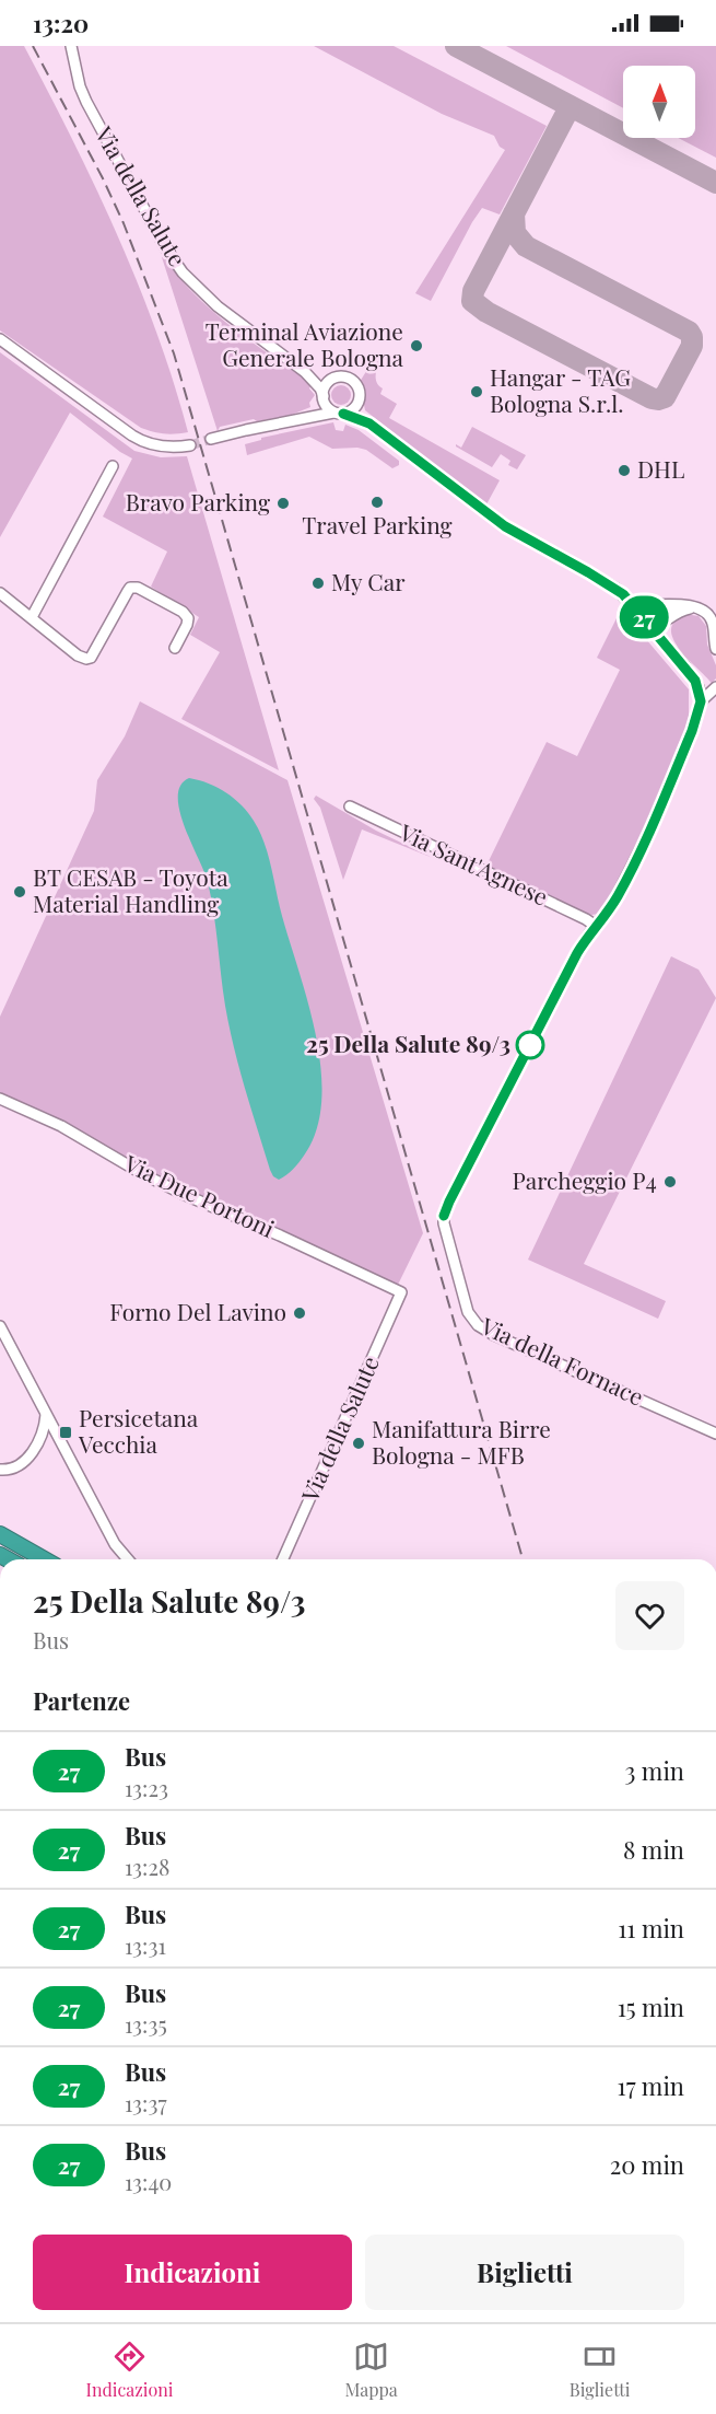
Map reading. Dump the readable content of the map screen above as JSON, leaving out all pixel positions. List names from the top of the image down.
{
  "streets": {
    "street": [
      "Via della Salute",
      "Via Sant'Agnese",
      "Via Due Portoni",
      "Via della Fornace"
    ]
  },
  "crossings": [
    ["Via della Salute", "Via Due Portoni"],
    ["Via Sant'Agnese", "Via della Fornace"]
  ],
  "places": {
    "other": [
      "Terminal Aviazione Generale Bologna",
      "Hangar - TAG Bologna S.r.l.",
      "DHL",
      "Travel Parking",
      "Bravo Parking",
      "My Car",
      "BT CESAB - Toyota Material Handling",
      "25 Della Salute 89/3",
      "Parcheggio P4",
      "Forno Del Lavino",
      "Manifattura Birre Bologna - MFB"
    ],
    "transit": ["Persicetana Vecchia"]
  },
  "lines": ["bus line 27"],
  "north": "top",
  "page": {
    "status": "13:20",
    "on_map": "27",
    "heading": [
      ["25 Della Salute 89/3", "Bus"],
      "Partenze"
    ],
    "list": [
      {
        "mark": "27",
        "name": "Bus",
        "note": "13:23",
        "value": "3 min"
      },
      {
        "mark": "27",
        "name": "Bus",
        "note": "13:28",
        "value": "8 min"
      },
      {
        "mark": "27",
        "name": "Bus",
        "note": "13:31",
        "value": "11 min"
      },
      {
        "mark": "27",
        "name": "Bus",
        "note": "13:35",
        "value": "15 min"
      },
      {
        "mark": "27",
        "name": "Bus",
        "note": "13:37",
        "value": "17 min"
      },
      {
        "mark": "27",
        "name": "Bus",
        "note": "13:40",
        "value": "20 min"
      }
    ],
    "buttons": ["Indicazioni", "Biglietti"],
    "tabs": ["Indicazioni", "Mappa", "Biglietti"]
  }
}
